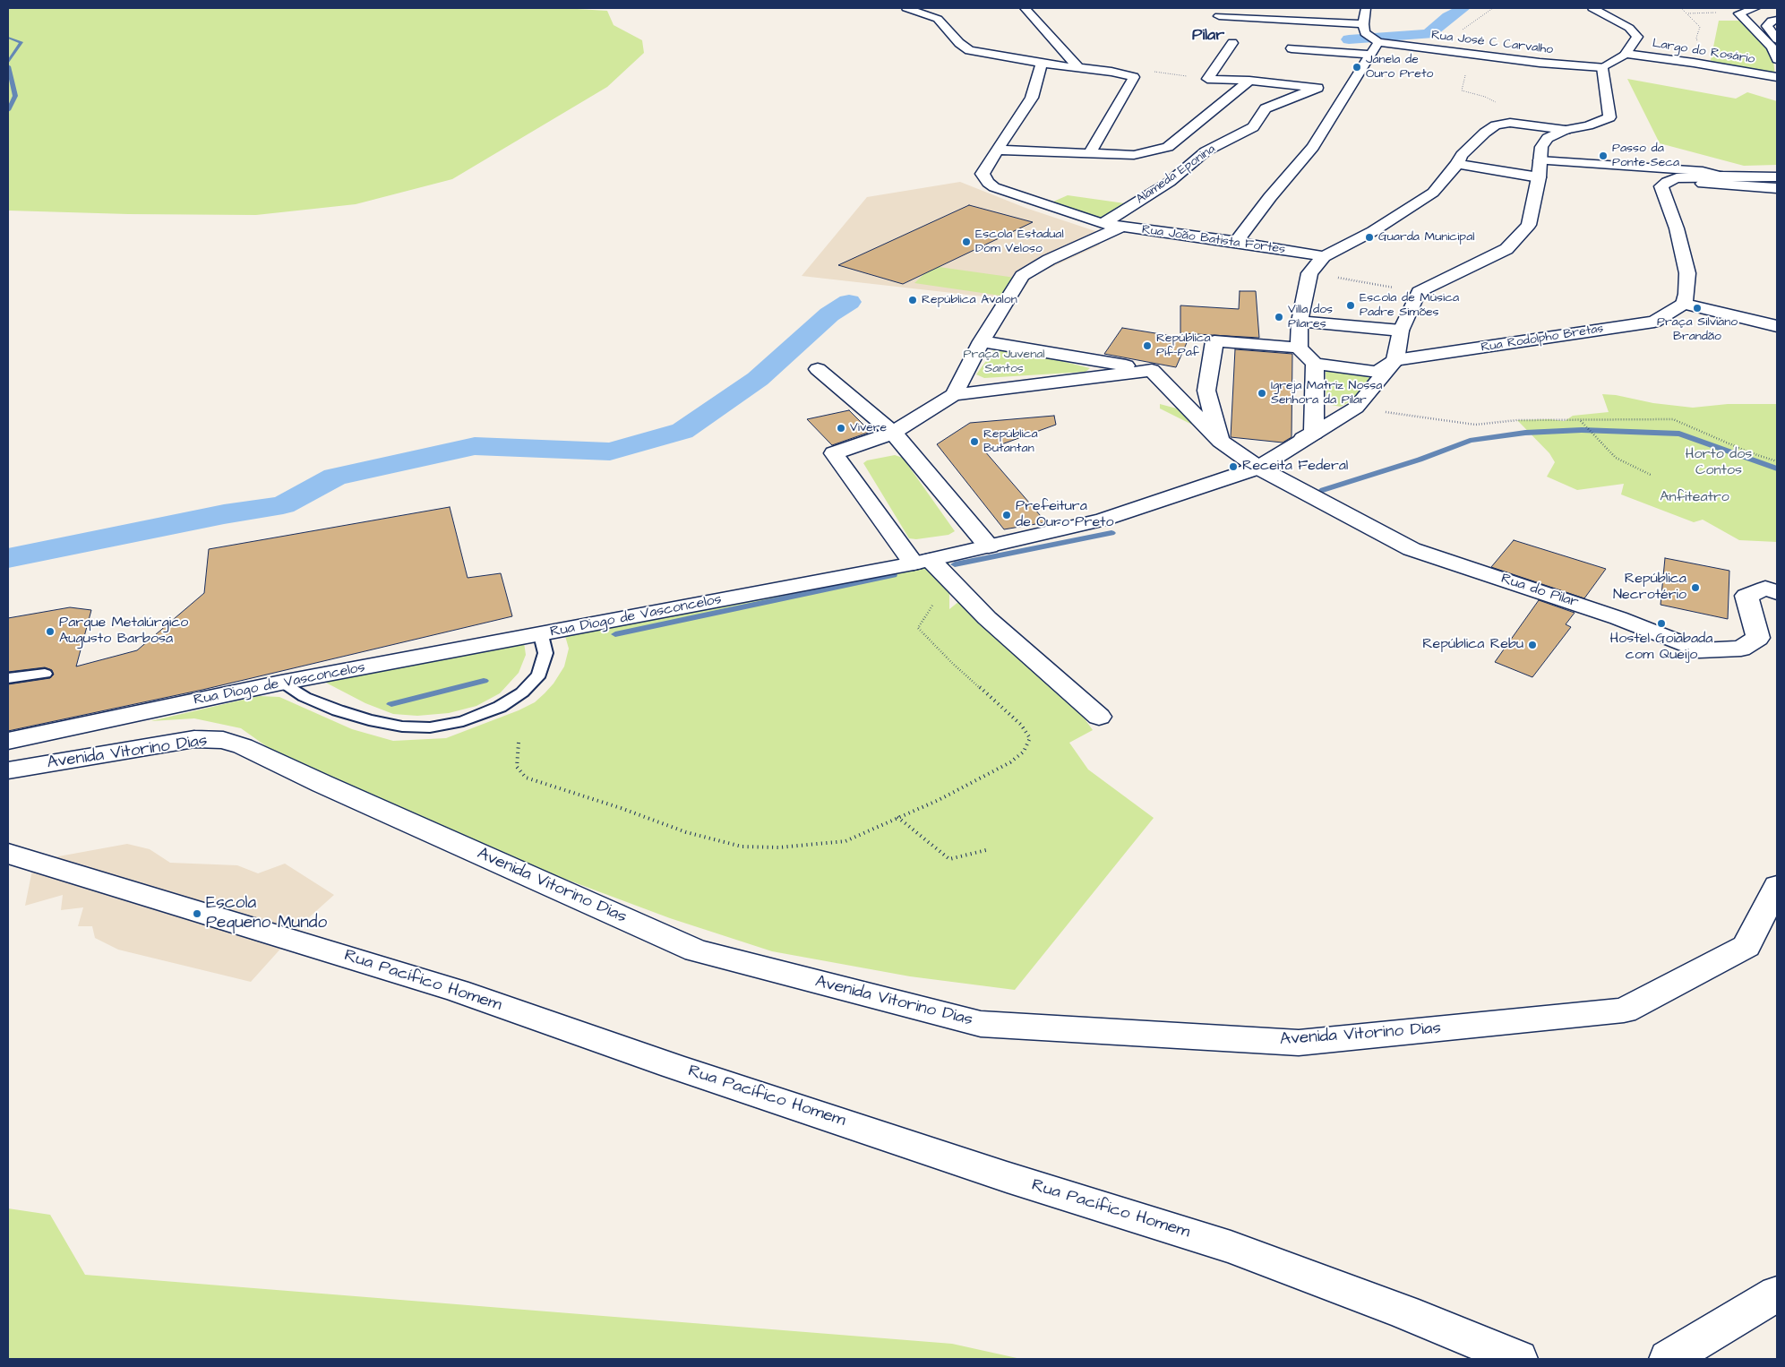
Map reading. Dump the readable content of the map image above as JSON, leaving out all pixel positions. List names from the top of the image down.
{
  "streets": {
    "street": [
      "Rua José C Carvalho",
      "Largo do Rosário",
      "Alameda Eponina",
      "Rua João Batista Fortes",
      "Rua Rodolpho Bretas",
      "Rua do Pilar",
      "Rua Diogo de Vasconcelos",
      "Avenida Vitorino Dias",
      "Rua Pacífico Homem"
    ]
  },
  "crossings": [
    ["Alameda Eponina", "Rua João Batista Fortes"],
    ["Rua Rodolpho Bretas", "Rua Diogo de Vasconcelos"],
    ["Rua do Pilar", "Rua Diogo de Vasconcelos"]
  ],
  "districts": ["Pilar"],
  "parks": ["Praça Juvenal Santos", "Horto dos Contos", "Anfiteatro"],
  "places": [
    "Janela de Ouro Preto",
    "Passo da Ponte Seca",
    "Guarda Municipal",
    "Escola Estadual Dom Veloso",
    "República Avalon",
    "Escola de Música Padre Simões",
    "Praça Silviano Brandão",
    "Villa dos Pilares",
    "República Pif-Paf",
    "Igreja Matriz Nossa Senhora da Pilar",
    "Vivere",
    "República Butantan",
    "Receita Federal",
    "Prefeitura de Ouro Preto",
    "República Necrotério",
    "Hostel Goiabada com Queijo",
    "Parque Metalúrgico Augusto Barbosa",
    "República Rebu",
    "Escola Pequeno Mundo"
  ]
}
